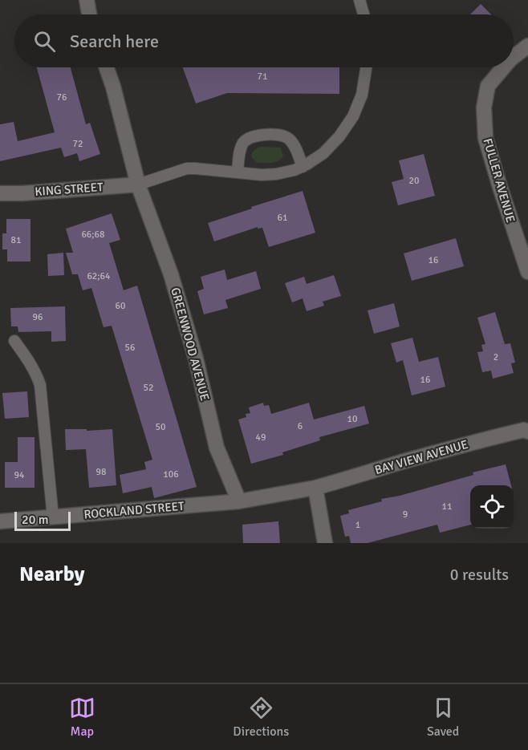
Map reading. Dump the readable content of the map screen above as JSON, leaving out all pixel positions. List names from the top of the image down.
{
  "streets": {
    "street": [
      "FULLER AVENUE",
      "KING STREET",
      "GREENWOOD AVENUE",
      "BAY VIEW AVENUE",
      "ROCKLAND STREET"
    ]
  },
  "crossings": [
    ["KING STREET", "GREENWOOD AVENUE"],
    ["GREENWOOD AVENUE", "ROCKLAND STREET"]
  ],
  "house_numbers": [
    "71",
    "76",
    "72",
    "20",
    "61",
    "66;68",
    "81",
    "16",
    "62;64",
    "60",
    "96",
    "56",
    "2",
    "16",
    "52",
    "10",
    "6",
    "50",
    "49",
    "98",
    "106",
    "94",
    "11",
    "9",
    "1"
  ],
  "scale_bar": "20 m",
  "page": {
    "search": "Search here",
    "scale": "20 m",
    "heading": ["Nearby", "0 results"],
    "nav": ["Map", "Directions", "Saved"]
  }
}
